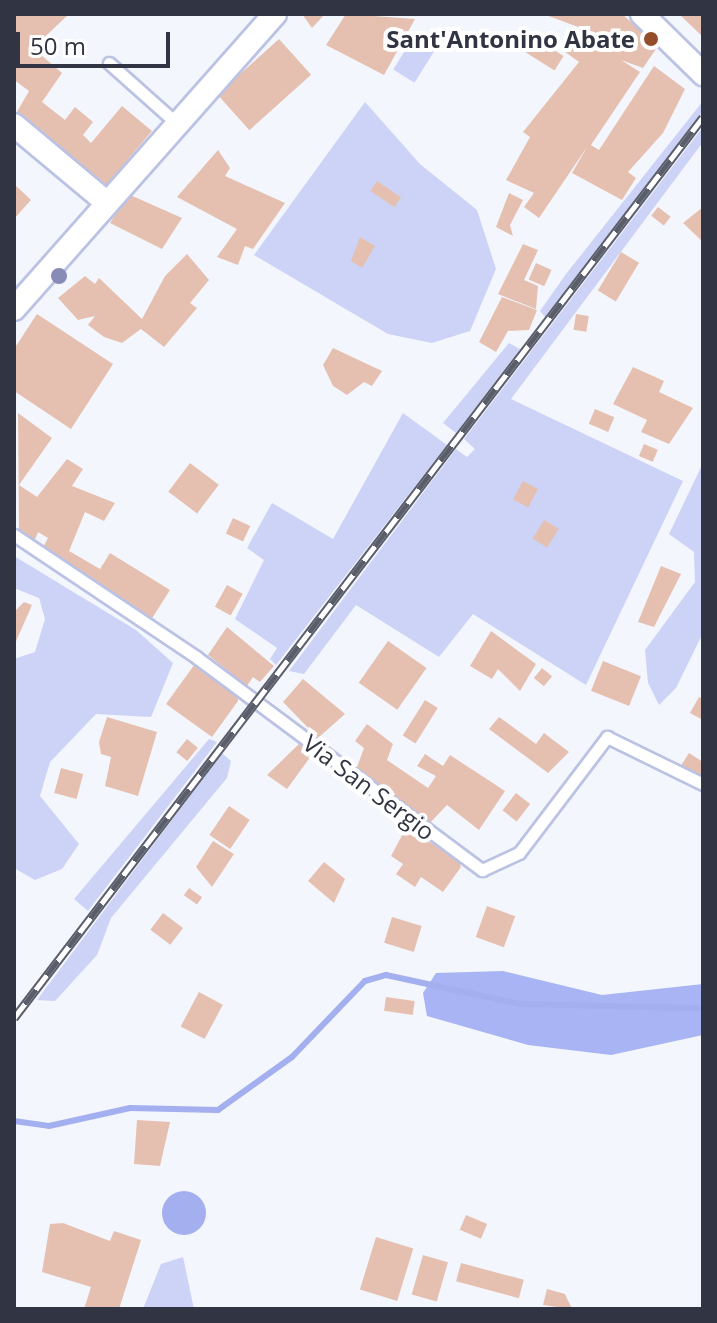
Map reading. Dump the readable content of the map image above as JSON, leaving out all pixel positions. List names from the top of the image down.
{
  "streets": {
    "lane": ["Via San Sergio"]
  },
  "places": ["Sant'Antonino Abate"],
  "scale_bar": "50 m"
}
